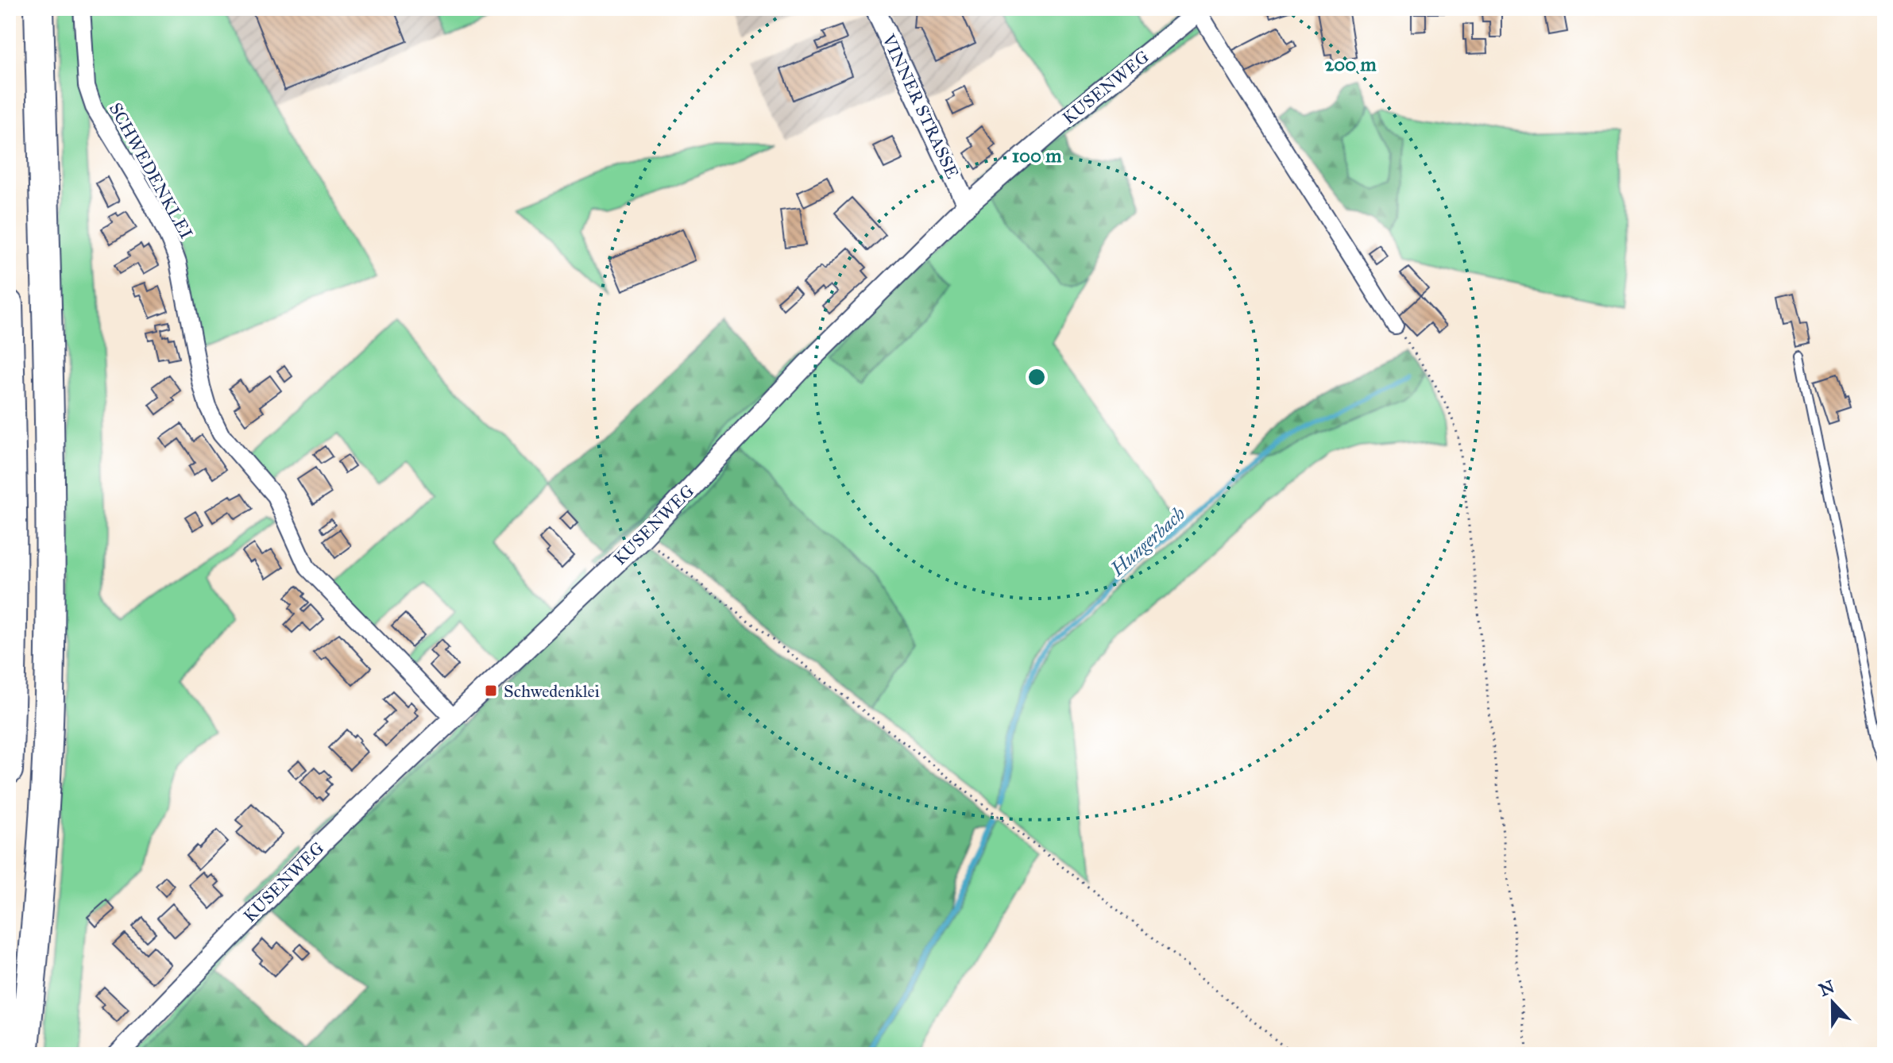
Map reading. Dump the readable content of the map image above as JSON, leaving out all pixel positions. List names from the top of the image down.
{
  "streets": {
    "street": ["KUSENWEG", "VINNER STRASSE", "SCHWEDENKLEI"]
  },
  "crossings": [
    ["KUSENWEG", "VINNER STRASSE"],
    ["KUSENWEG", "SCHWEDENKLEI"]
  ],
  "water": ["Hungerbach"],
  "places": {
    "transit": ["Schwedenklei"]
  },
  "north": "top",
  "rings": ["200 m", "100 m"]
}
